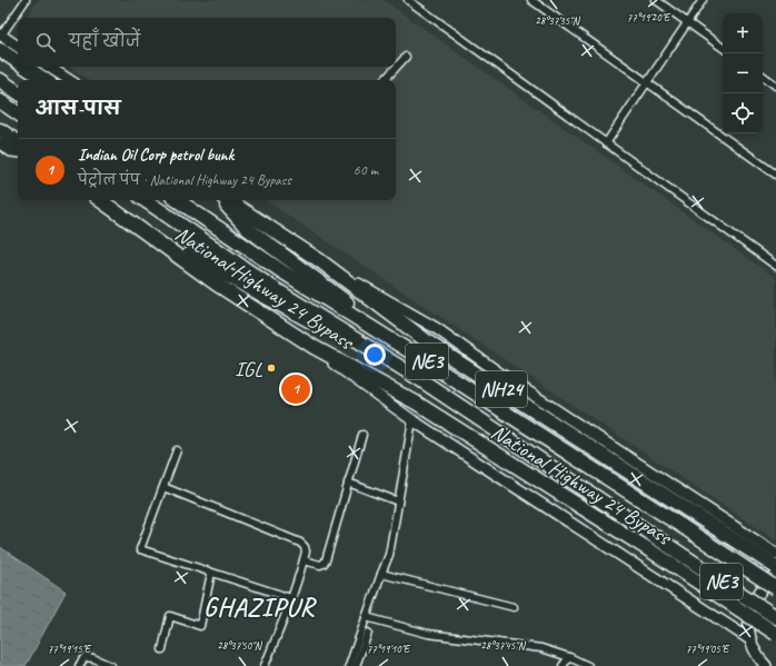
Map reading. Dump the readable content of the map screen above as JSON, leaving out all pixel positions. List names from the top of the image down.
{
  "streets": {
    "highway": ["National Highway 24 Bypass", "NE3", "NH24"]
  },
  "districts": ["GHAZIPUR"],
  "places": ["IGL"],
  "page": {
    "map_buttons": ["+", "−"],
    "search": "यहाँ खोजें",
    "heading": "आस-पास",
    "list": [
      {
        "mark": "1",
        "name": "Indian Oil Corp petrol bunk",
        "note": "पेट्रोल पंप · National Highway 24 Bypass",
        "value": "60 m"
      }
    ],
    "pins": "1"
  },
  "coordinates": [
    "77°19'20\"E",
    "28°37'35\"N",
    "28°37'50\"N",
    "28°37'45\"N",
    "77°19'15\"E",
    "77°19'10\"E",
    "77°19'05\"E"
  ]
}
